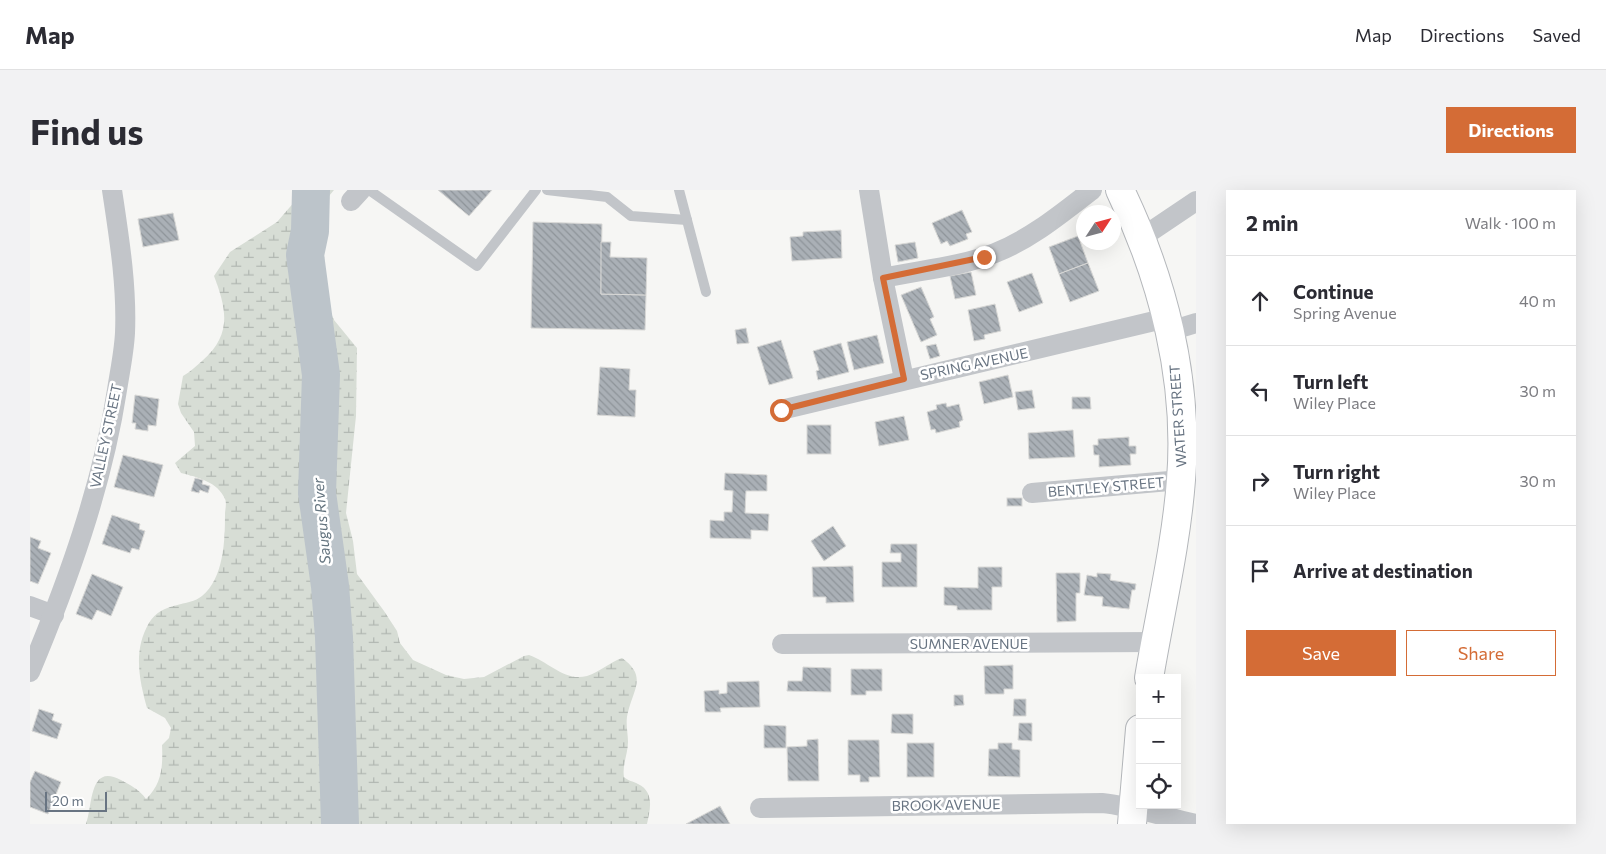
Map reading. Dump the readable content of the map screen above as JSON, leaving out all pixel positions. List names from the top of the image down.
{
  "streets": {
    "main road": ["WATER STREET"],
    "street": [
      "SPRING AVENUE",
      "VALLEY STREET",
      "BENTLEY STREET",
      "SUMNER AVENUE",
      "BROOK AVENUE"
    ]
  },
  "crossings": [
    ["SPRING AVENUE", "WATER STREET"],
    ["WATER STREET", "BENTLEY STREET"],
    ["WATER STREET", "SUMNER AVENUE"]
  ],
  "water": ["Saugus River"],
  "scale_bar": "20 m",
  "north": "top right",
  "page": {
    "header": "Map",
    "nav": ["Map", "Directions", "Saved"],
    "buttons": [
      "Directions",
      ["Save", "Share"]
    ],
    "title": "Find us",
    "heading": ["2 min", "Walk · 100 m"],
    "list": [
      ["Continue", "Spring Avenue", "40 m"],
      ["Turn left", "Wiley Place", "30 m"],
      ["Turn right", "Wiley Place", "30 m"],
      "Arrive at destination"
    ],
    "map_buttons": ["+", "−"],
    "scale": "20 m"
  }
}
